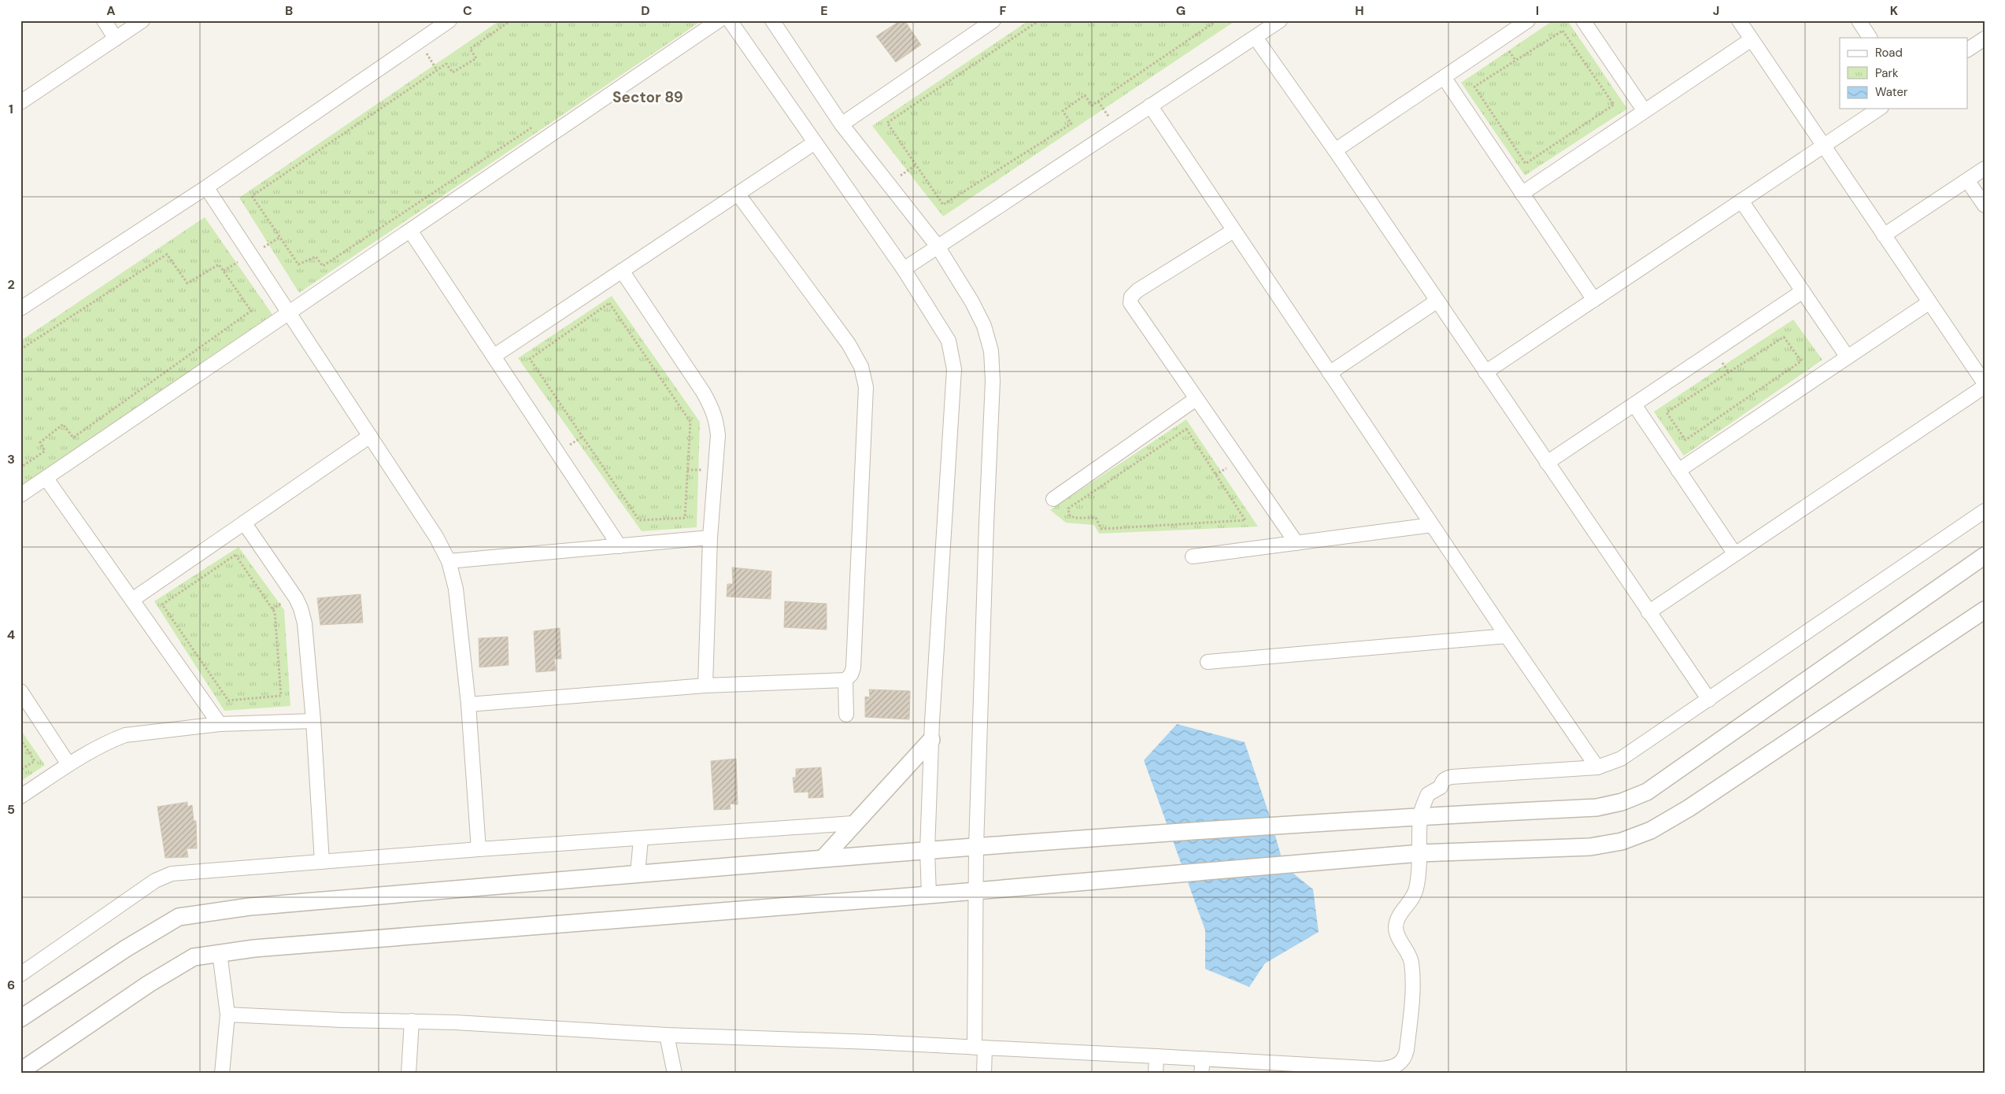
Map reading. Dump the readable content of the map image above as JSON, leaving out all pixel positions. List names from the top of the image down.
{
  "districts": ["Sector 89"],
  "legend": ["Road", "Park", "Water"],
  "grid": {
    "columns": [
      "A",
      "B",
      "C",
      "D",
      "E",
      "F",
      "G",
      "H",
      "I",
      "J",
      "K"
    ],
    "rows": [
      "1",
      "2",
      "3",
      "4",
      "5",
      "6"
    ]
  }
}
